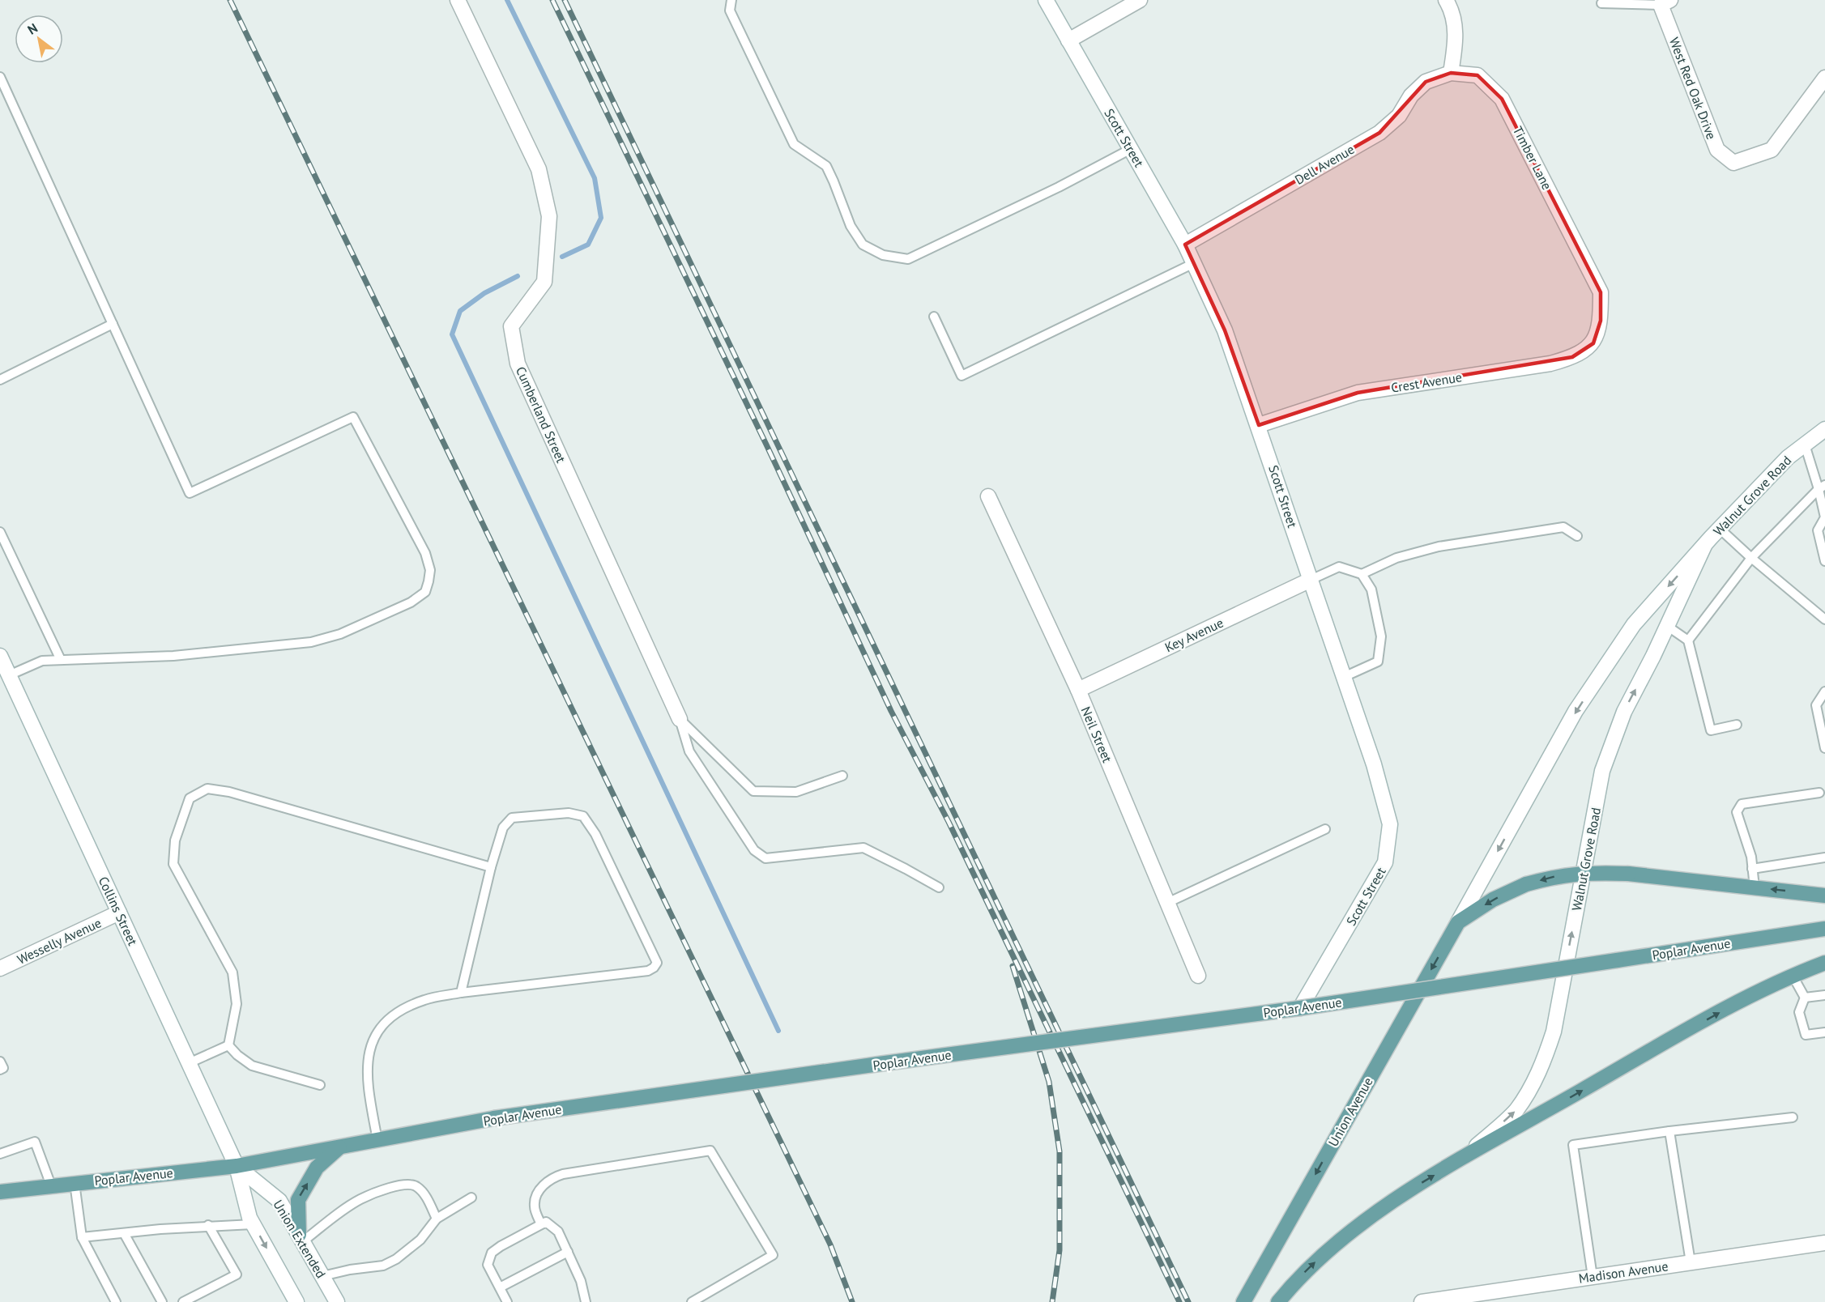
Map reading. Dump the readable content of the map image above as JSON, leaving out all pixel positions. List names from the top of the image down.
{
  "streets": {
    "main road": ["Poplar Avenue", "Union Avenue"],
    "street": [
      "West Red Oak Drive",
      "Scott Street",
      "Timber Lane",
      "Dell Avenue",
      "Crest Avenue",
      "Cumberland Street",
      "Walnut Grove Road",
      "Key Avenue",
      "Neil Street",
      "Collins Street",
      "Wesselly Avenue",
      "Union Extended",
      "Madison Avenue"
    ]
  },
  "crossings": [
    ["Scott Street", "Dell Avenue"],
    ["Scott Street", "Crest Avenue"],
    ["Scott Street", "Key Avenue"],
    ["Scott Street", "Poplar Avenue"],
    ["Timber Lane", "Dell Avenue"],
    ["Timber Lane", "Crest Avenue"],
    ["Walnut Grove Road", "Union Avenue"],
    ["Key Avenue", "Neil Street"],
    ["Collins Street", "Wesselly Avenue"],
    ["Collins Street", "Poplar Avenue"],
    ["Collins Street", "Union Extended"],
    ["Poplar Avenue", "Union Extended"]
  ],
  "north": "top left"
}
